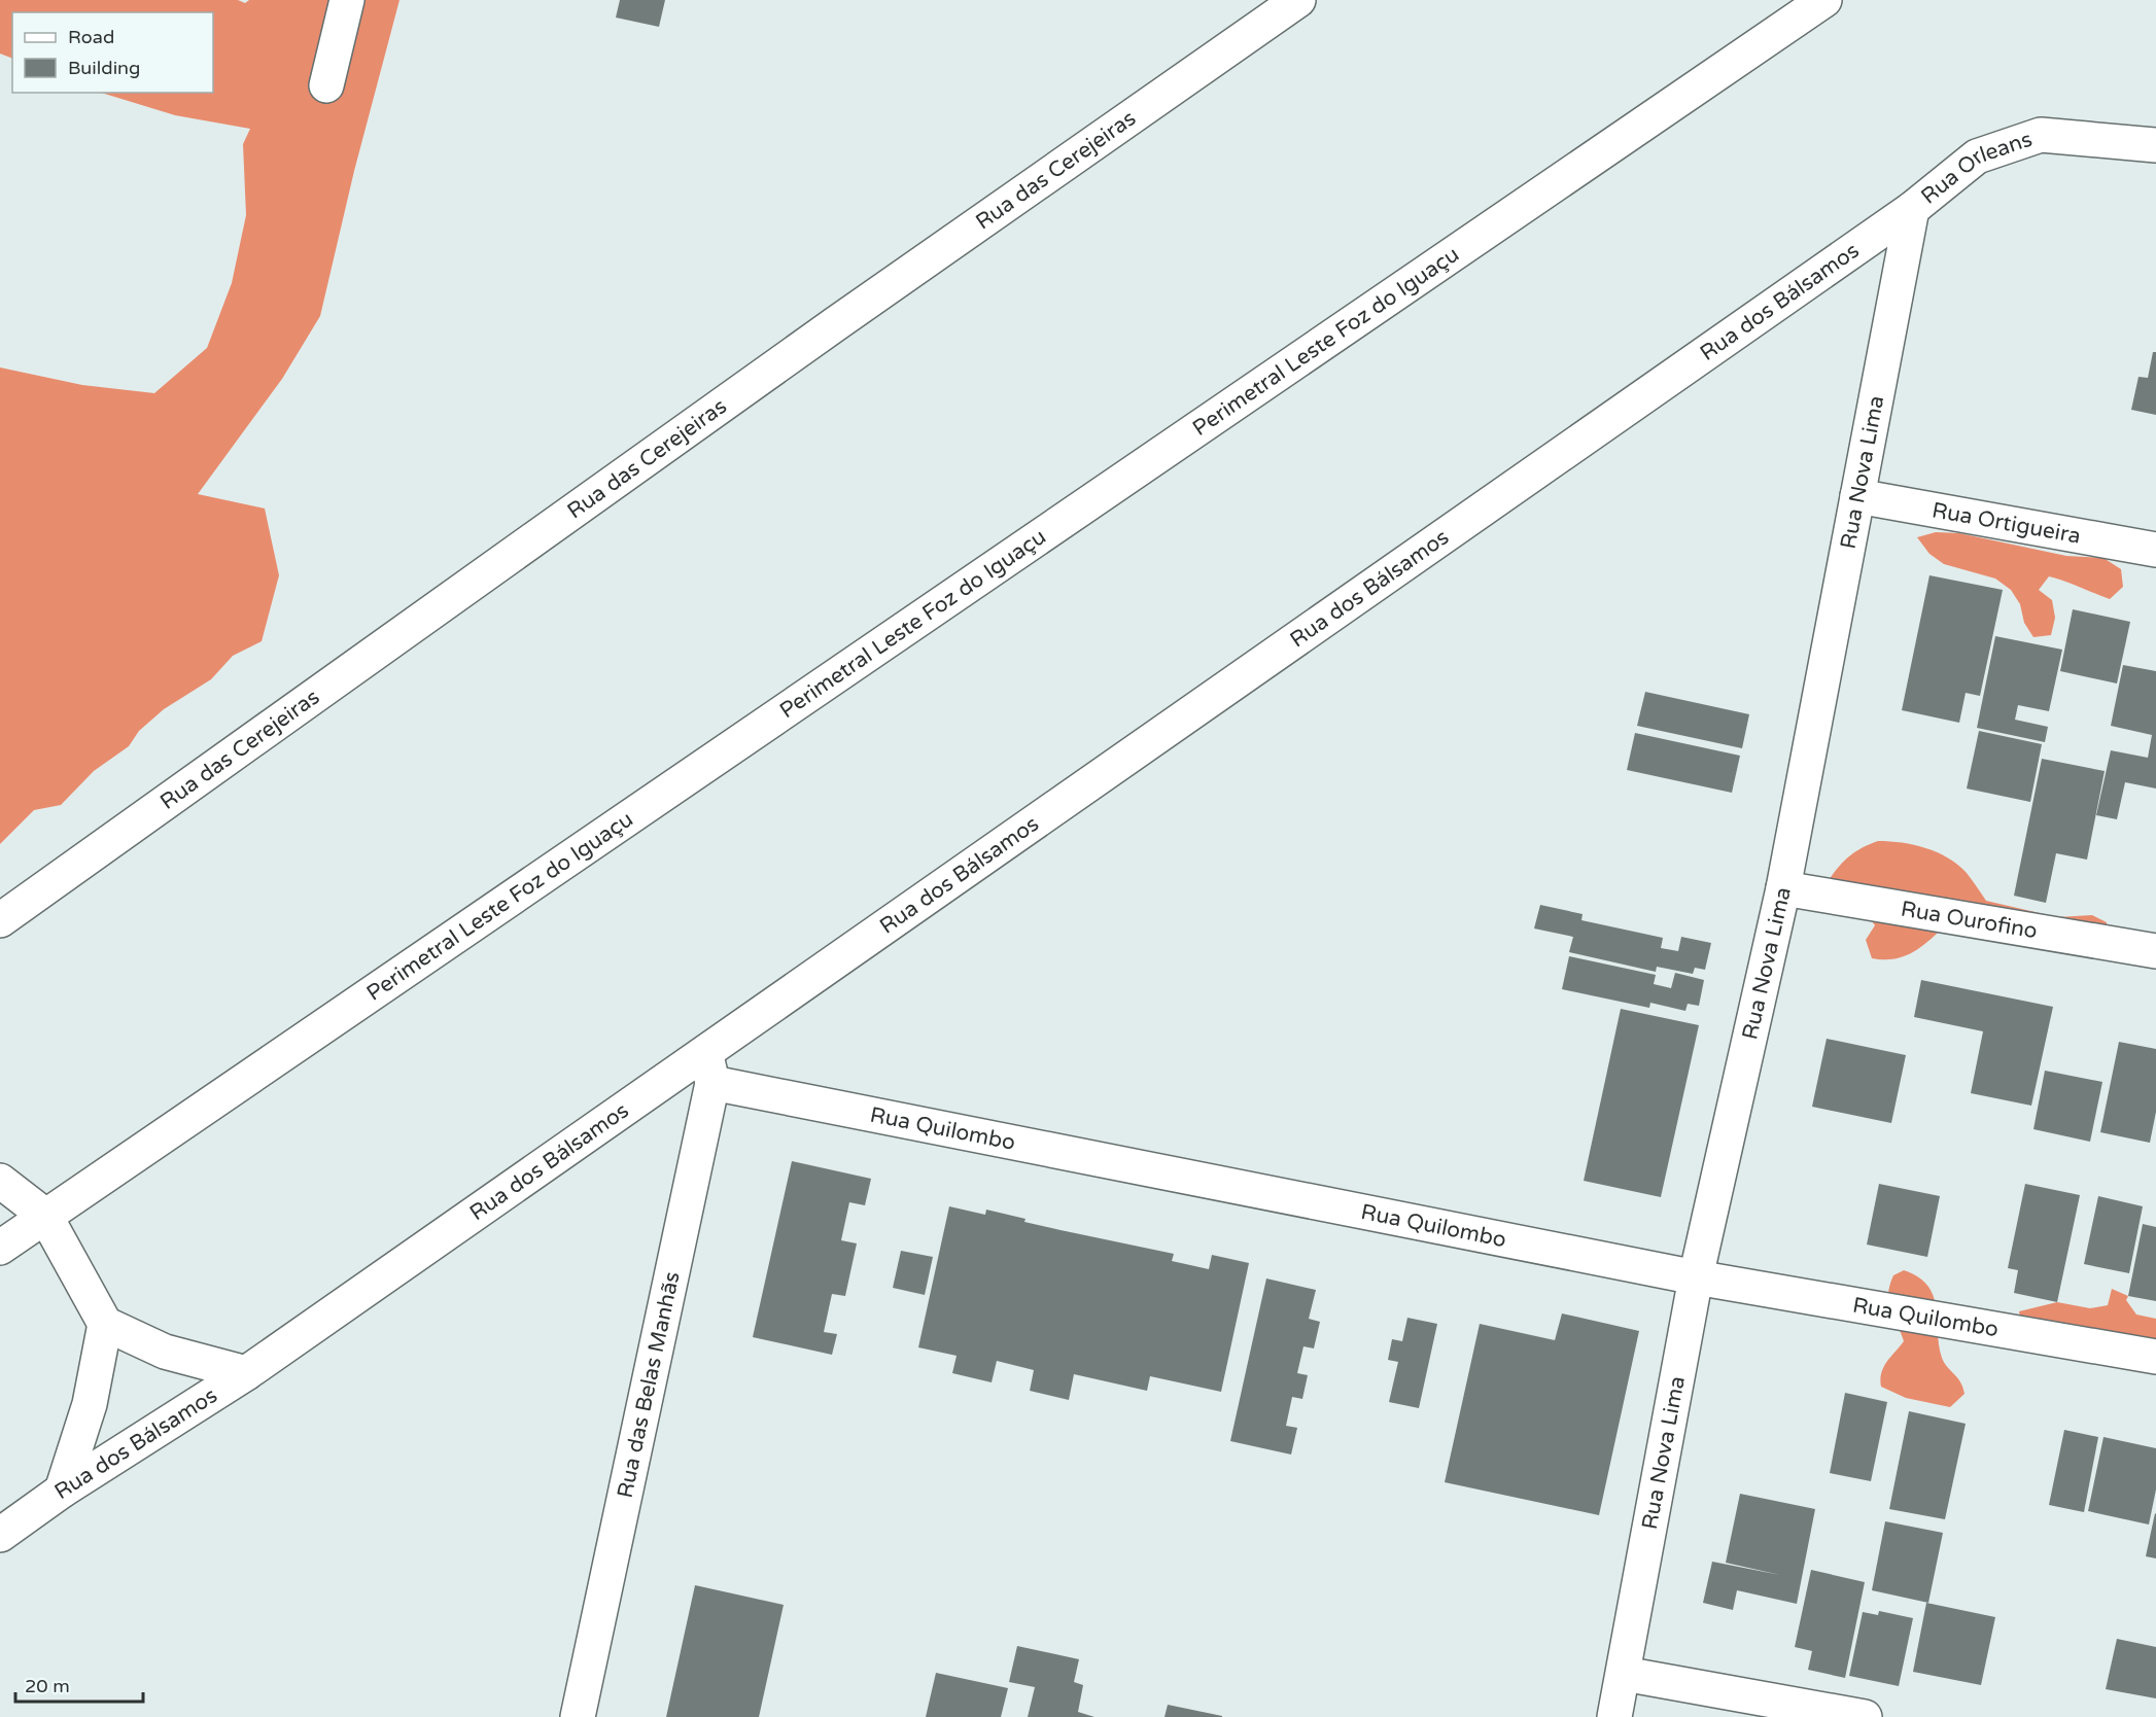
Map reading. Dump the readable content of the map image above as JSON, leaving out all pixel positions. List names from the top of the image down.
{
  "streets": {
    "main road": [
      "Rua das Cerejeiras",
      "Rua Orleans",
      "Rua dos Bálsamos",
      "Perimetral Leste Foz do Iguaçu",
      "Rua Nova Lima",
      "Rua Ortigueira",
      "Rua Ourofino",
      "Rua Quilombo",
      "Rua das Belas Manhãs"
    ]
  },
  "crossings": [
    ["Rua Orleans", "Rua dos Bálsamos"],
    ["Rua Orleans", "Rua Nova Lima"],
    ["Rua dos Bálsamos", "Rua Nova Lima"],
    ["Rua dos Bálsamos", "Rua Quilombo"],
    ["Rua dos Bálsamos", "Rua das Belas Manhãs"],
    ["Rua Nova Lima", "Rua Ortigueira"],
    ["Rua Nova Lima", "Rua Ourofino"],
    ["Rua Nova Lima", "Rua Quilombo"],
    ["Rua Quilombo", "Rua das Belas Manhãs"]
  ],
  "legend": ["Road", "Building"],
  "scale_bar": "20 m"
}
